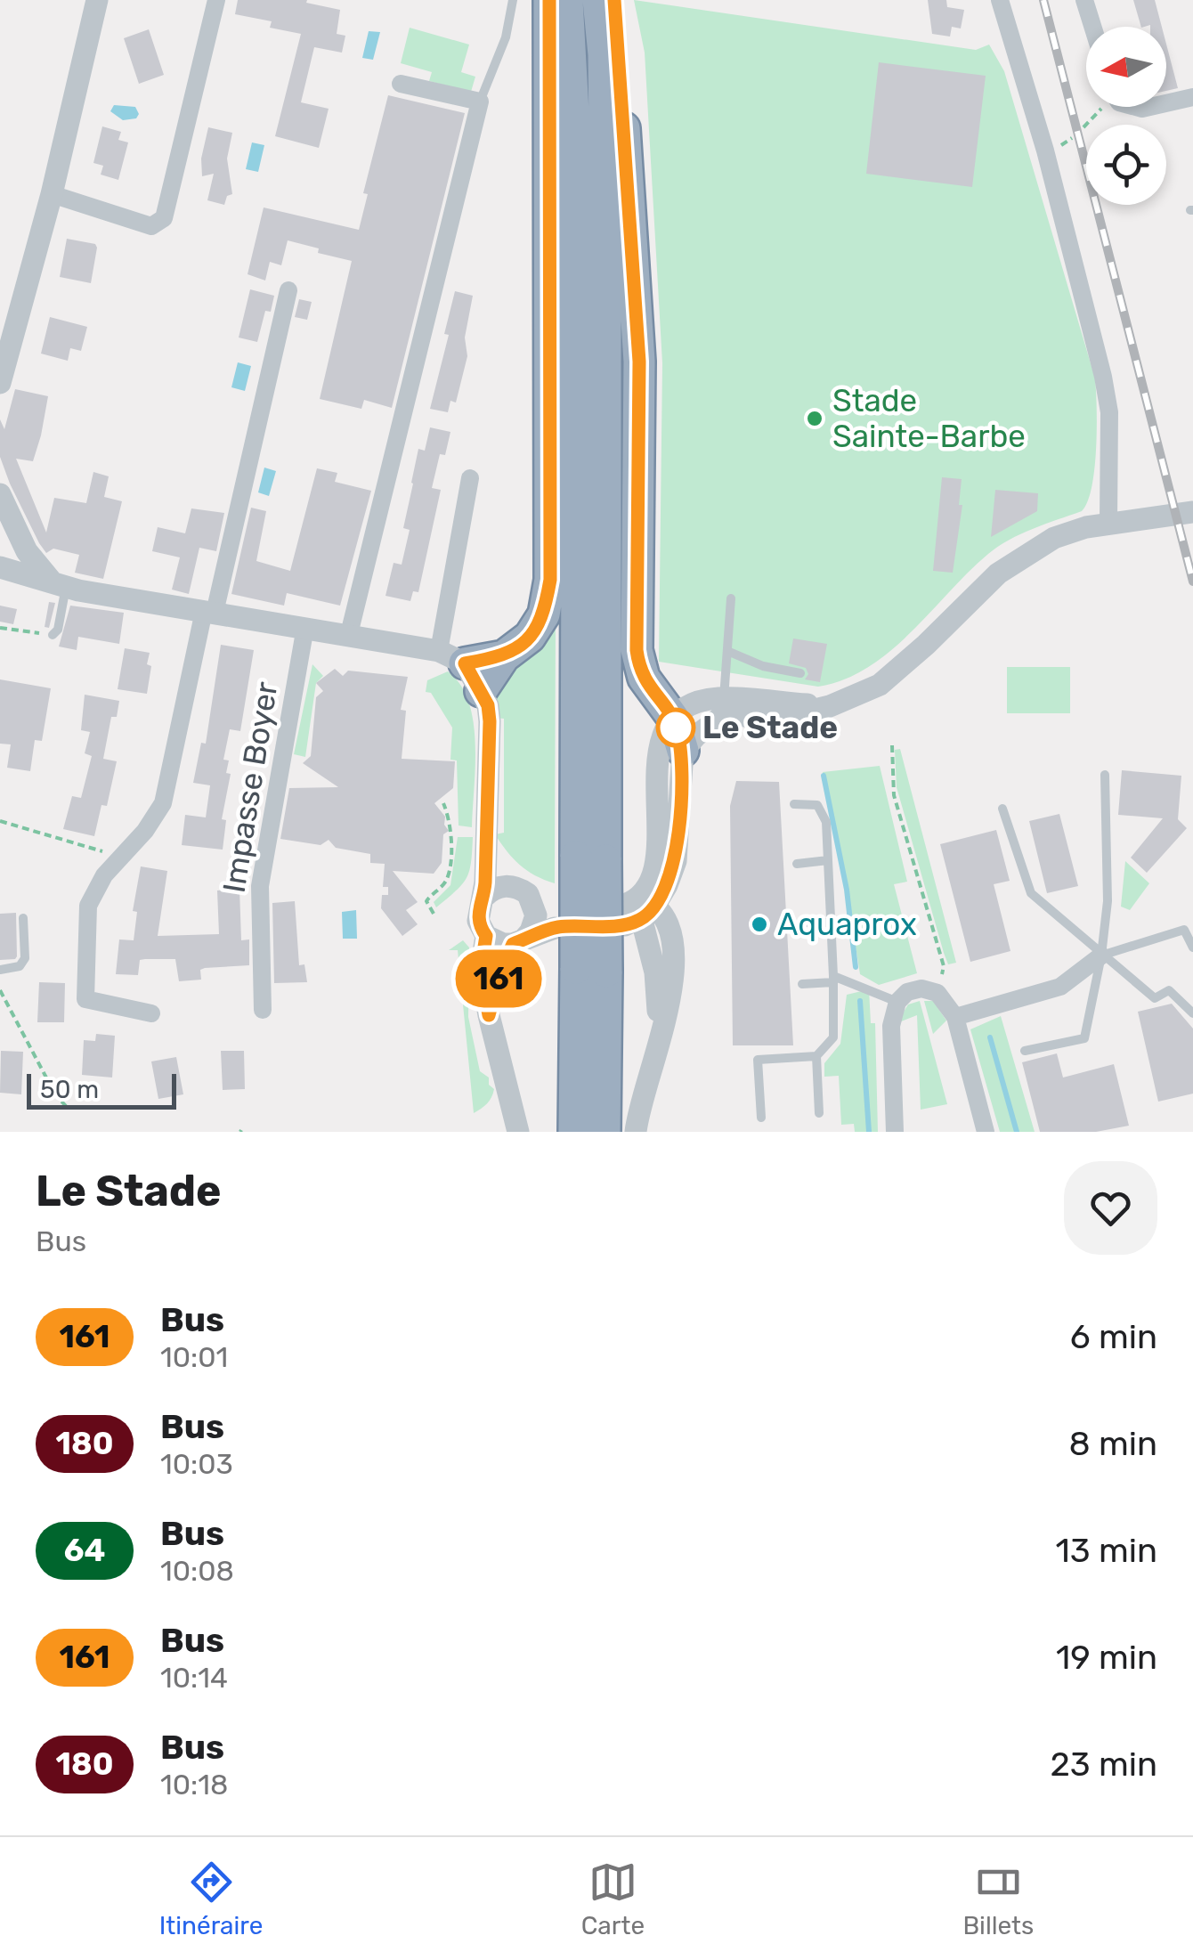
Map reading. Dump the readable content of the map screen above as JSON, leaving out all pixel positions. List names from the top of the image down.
{
  "streets": {
    "street": ["Impasse Boyer"]
  },
  "places": ["Stade Sainte-Barbe", "Le Stade", "Aquaprox"],
  "lines": ["bus line 161"],
  "scale_bar": "50 m",
  "north": "left",
  "page": {
    "on_map": "161",
    "scale": "50 m",
    "heading": ["Le Stade", "Bus"],
    "list": [
      {
        "mark": "161",
        "name": "Bus",
        "note": "10:01",
        "value": "6 min"
      },
      {
        "mark": "180",
        "name": "Bus",
        "note": "10:03",
        "value": "8 min"
      },
      {
        "mark": "64",
        "name": "Bus",
        "note": "10:08",
        "value": "13 min"
      },
      {
        "mark": "161",
        "name": "Bus",
        "note": "10:14",
        "value": "19 min"
      },
      {
        "mark": "180",
        "name": "Bus",
        "note": "10:18",
        "value": "23 min"
      }
    ],
    "tabs": ["Itinéraire", "Carte", "Billets"]
  }
}
